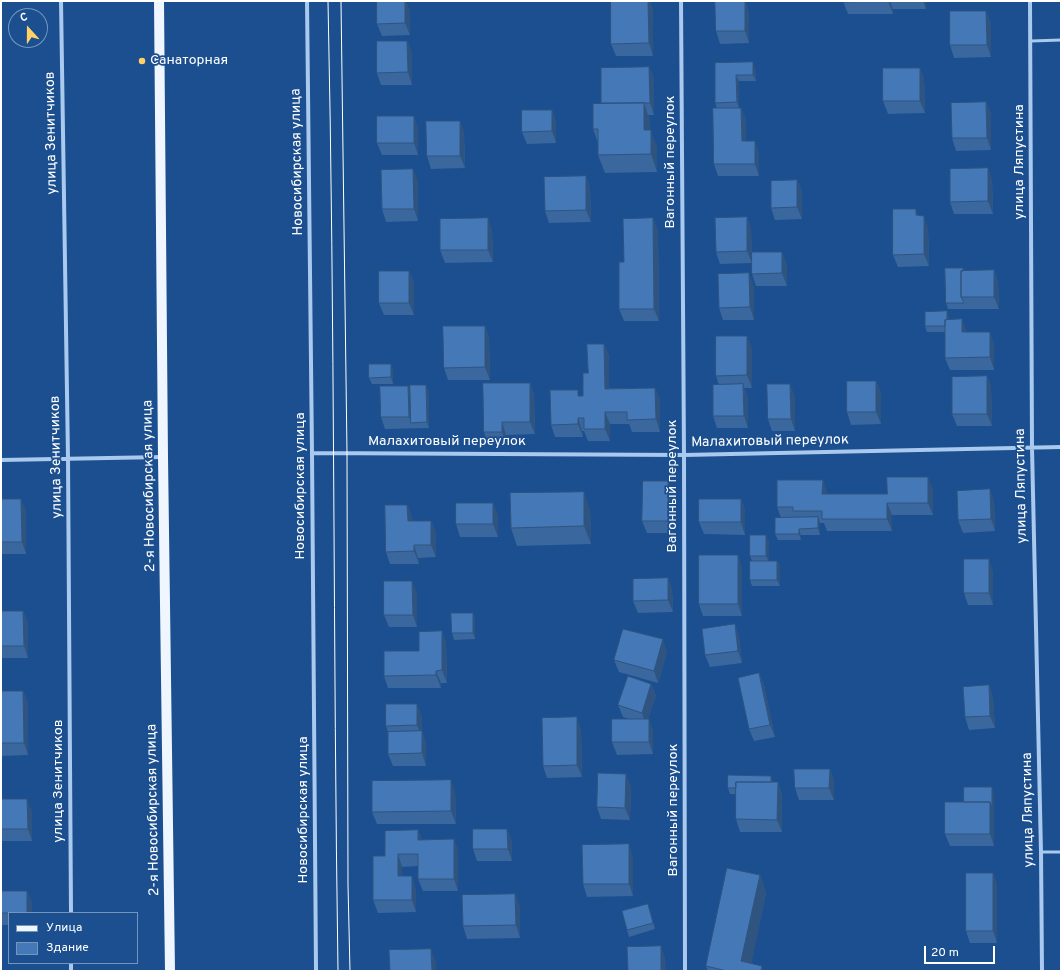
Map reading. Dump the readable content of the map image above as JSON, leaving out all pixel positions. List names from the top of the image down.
{
  "streets": {
    "main road": ["2-я Новосибирская улица"],
    "street": [
      "улица Зенитчиков",
      "Новосибирская улица",
      "Вагонный переулок",
      "улица Ляпустина",
      "Малахитовый переулок"
    ]
  },
  "crossings": [
    ["Новосибирская улица", "Малахитовый переулок"],
    ["Вагонный переулок", "Малахитовый переулок"],
    ["улица Ляпустина", "Малахитовый переулок"]
  ],
  "places": ["Санаторная"],
  "legend": ["Улица", "Здание"],
  "scale_bar": "20 m",
  "north": "top"
}
